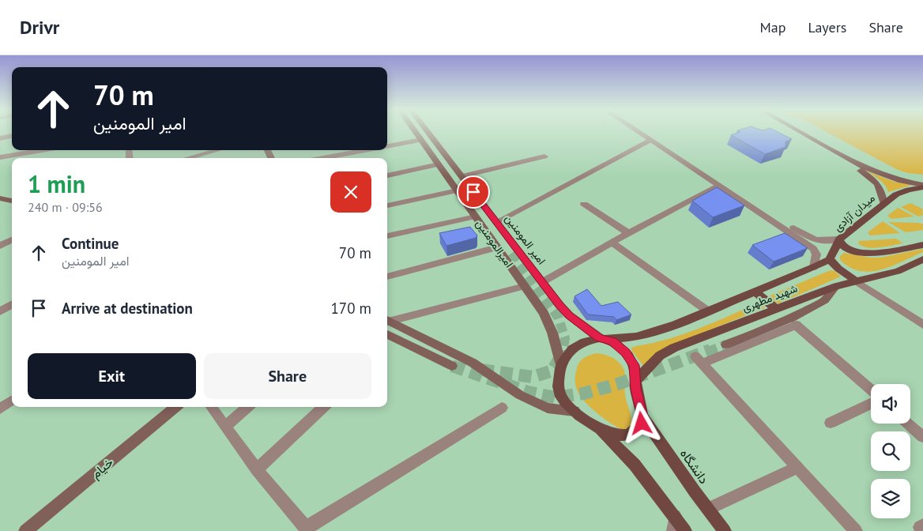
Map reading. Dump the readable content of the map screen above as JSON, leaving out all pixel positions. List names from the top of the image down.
{
  "streets": {
    "main road": [
      "میدان آزادی",
      "امیر المومنین",
      "امیرالمومنین",
      "شهید مطهری",
      "دانشگاه",
      "خیام"
    ]
  },
  "crossings": [
    ["امیر المومنین", "امیرالمومنین"],
    ["امیر المومنین", "شهید مطهری"],
    ["امیر المومنین", "دانشگاه"],
    ["امیرالمومنین", "شهید مطهری"],
    ["امیرالمومنین", "دانشگاه"],
    ["شهید مطهری", "دانشگاه"]
  ],
  "page": {
    "header": "Drivr",
    "nav": ["Map", "Layers", "Share"],
    "turn": ["70 m", "امیر المومنین"],
    "heading": ["1 min", "240 m · 09:56"],
    "list": [
      {
        "name": "Continue",
        "note": "امیر المومنین",
        "value": "70 m"
      },
      {
        "name": "Arrive at destination",
        "value": "170 m"
      }
    ],
    "buttons": ["Exit", "Share"]
  }
}
